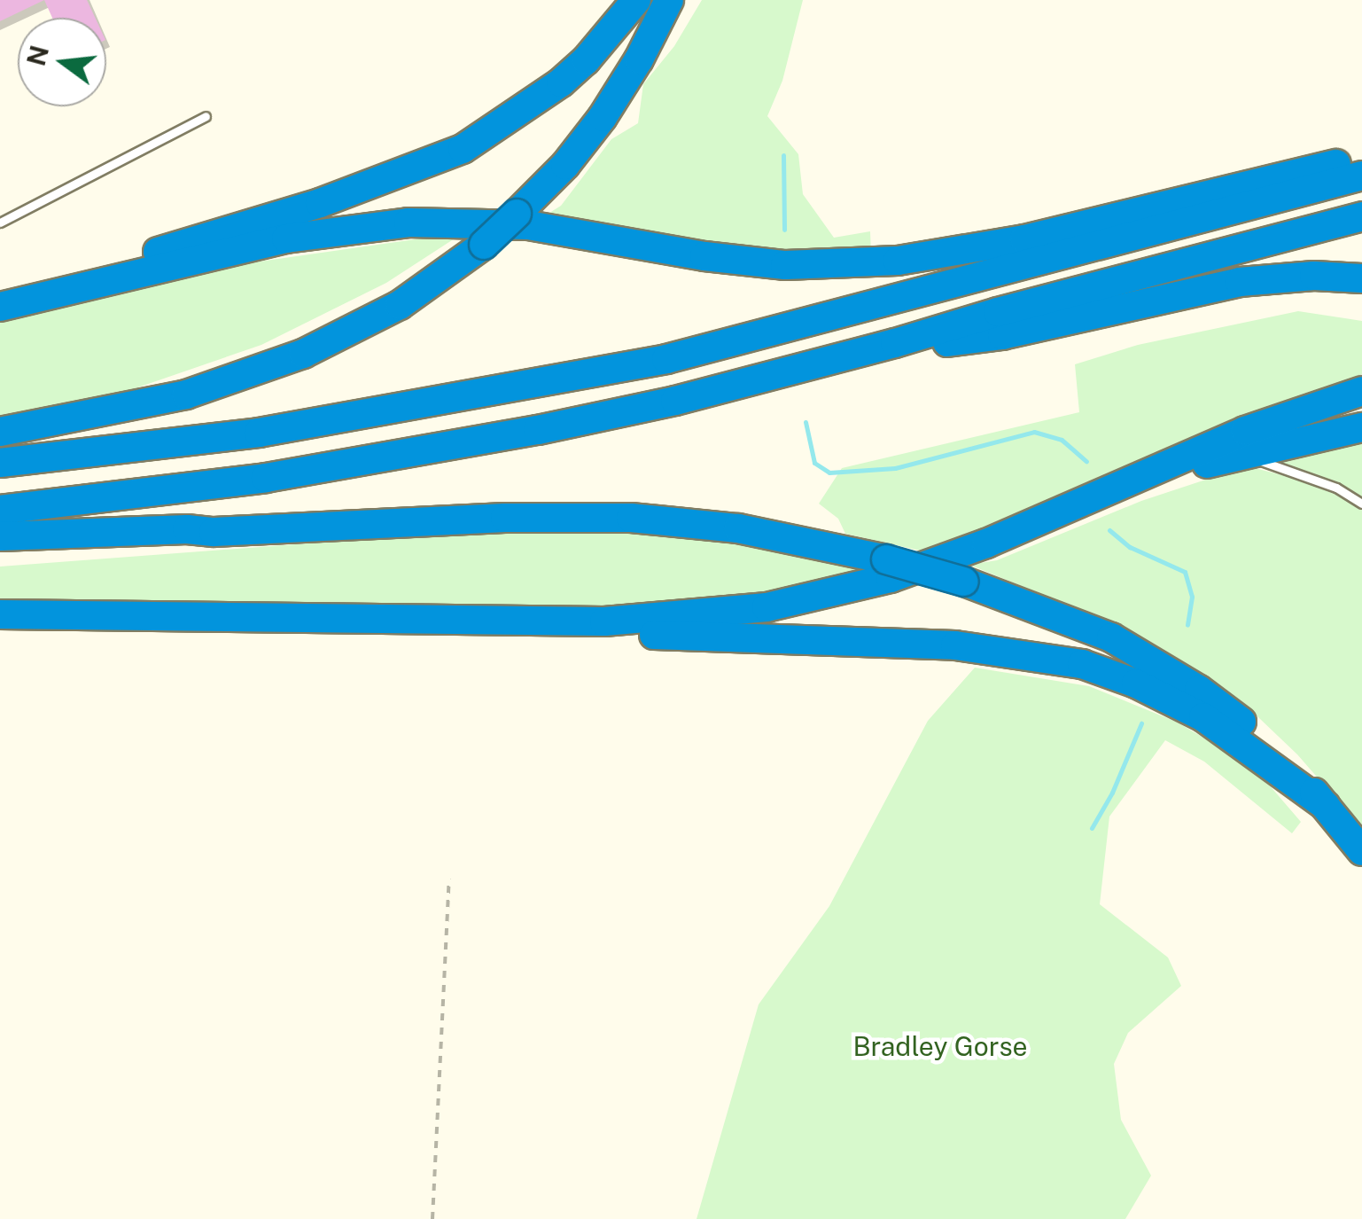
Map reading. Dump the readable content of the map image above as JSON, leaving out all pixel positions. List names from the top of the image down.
{
  "parks": ["Bradley Gorse"],
  "north": "left"
}
